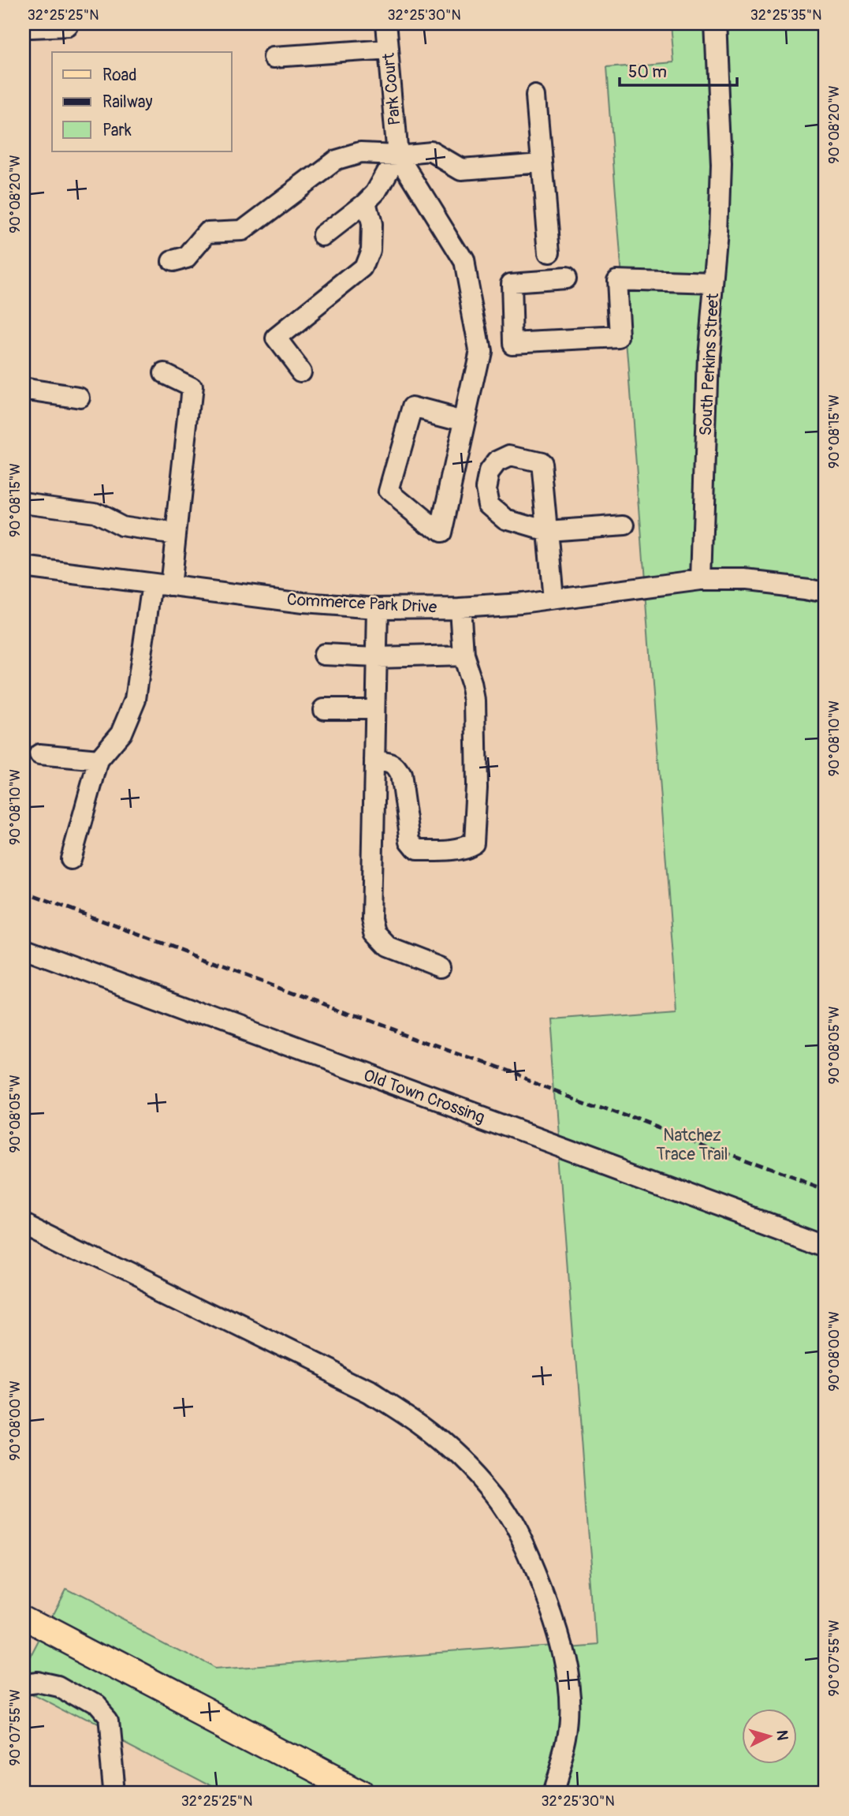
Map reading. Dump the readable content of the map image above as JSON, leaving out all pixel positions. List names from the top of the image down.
{
  "streets": {
    "street": [
      "Park Court",
      "South Perkins Street",
      "Commerce Park Drive",
      "Old Town Crossing"
    ]
  },
  "crossings": [
    ["South Perkins Street", "Commerce Park Drive"]
  ],
  "parks": ["Natchez Trace Trail"],
  "legend": ["Road", "Railway", "Park"],
  "scale_bar": "50 m",
  "north": "right",
  "coordinates": [
    "32°25'25\"N",
    "32°25'30\"N",
    "32°25'35\"N",
    "90°08'20\"W",
    "90°08'15\"W",
    "90°08'10\"W",
    "90°08'05\"W",
    "90°08'00\"W",
    "90°07'55\"W"
  ]
}
